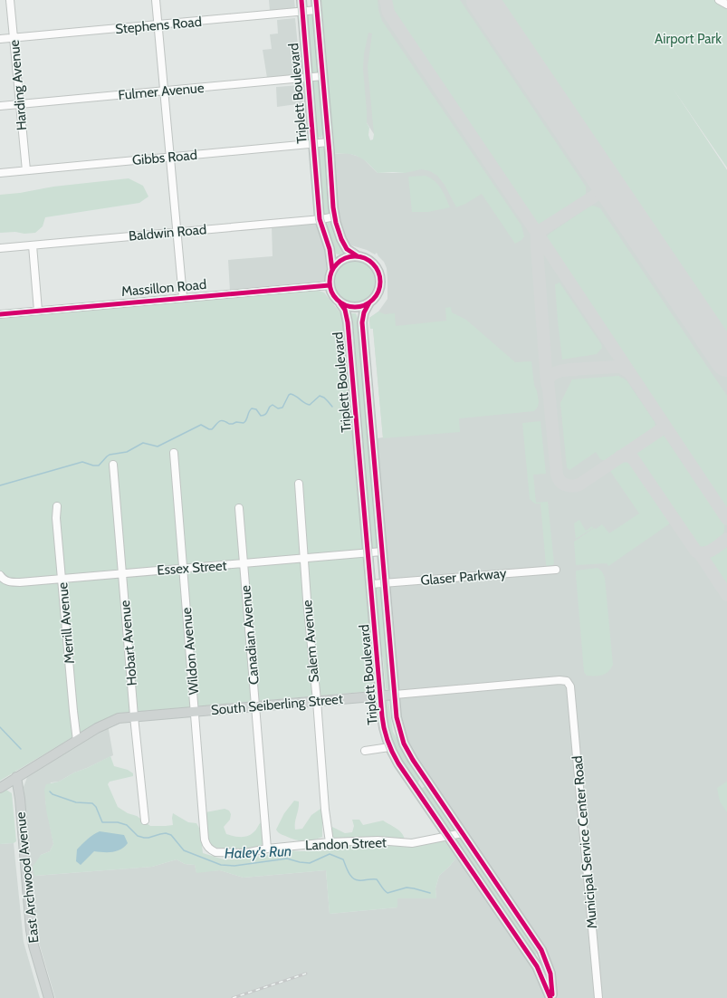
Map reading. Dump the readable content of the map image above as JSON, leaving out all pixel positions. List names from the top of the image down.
{
  "streets": {
    "main road": ["Triplett Boulevard", "South Seiberling Street", "East Archwood Avenue"],
    "street": [
      "Stephens Road",
      "Harding Avenue",
      "Fulmer Avenue",
      "Gibbs Road",
      "Baldwin Road",
      "Massillon Road",
      "Essex Street",
      "Glaser Parkway",
      "Merrill Avenue",
      "Canadian Avenue",
      "Salem Avenue",
      "Hobart Avenue",
      "Wildon Avenue",
      "Municipal Service Center Road",
      "Landon Street"
    ]
  },
  "crossings": [
    ["Stephens Road", "Harding Avenue"],
    ["Stephens Road", "Triplett Boulevard"],
    ["Harding Avenue", "Fulmer Avenue"],
    ["Harding Avenue", "Gibbs Road"],
    ["Fulmer Avenue", "Triplett Boulevard"],
    ["Triplett Boulevard", "Gibbs Road"],
    ["Triplett Boulevard", "Baldwin Road"],
    ["Triplett Boulevard", "Massillon Road"],
    ["Triplett Boulevard", "Essex Street"],
    ["Triplett Boulevard", "Glaser Parkway"],
    ["Triplett Boulevard", "South Seiberling Street"],
    ["Triplett Boulevard", "Landon Street"],
    ["Essex Street", "Merrill Avenue"],
    ["Essex Street", "Canadian Avenue"],
    ["Essex Street", "Salem Avenue"],
    ["Essex Street", "Hobart Avenue"],
    ["Essex Street", "Wildon Avenue"],
    ["Merrill Avenue", "South Seiberling Street"],
    ["Canadian Avenue", "South Seiberling Street"],
    ["Canadian Avenue", "Landon Street"],
    ["Salem Avenue", "South Seiberling Street"],
    ["Salem Avenue", "Landon Street"],
    ["Hobart Avenue", "South Seiberling Street"],
    ["Wildon Avenue", "South Seiberling Street"],
    ["Wildon Avenue", "Landon Street"],
    ["South Seiberling Street", "Municipal Service Center Road"],
    ["South Seiberling Street", "East Archwood Avenue"]
  ],
  "water": ["Haley's Run"],
  "parks": ["Airport Park"]
}
